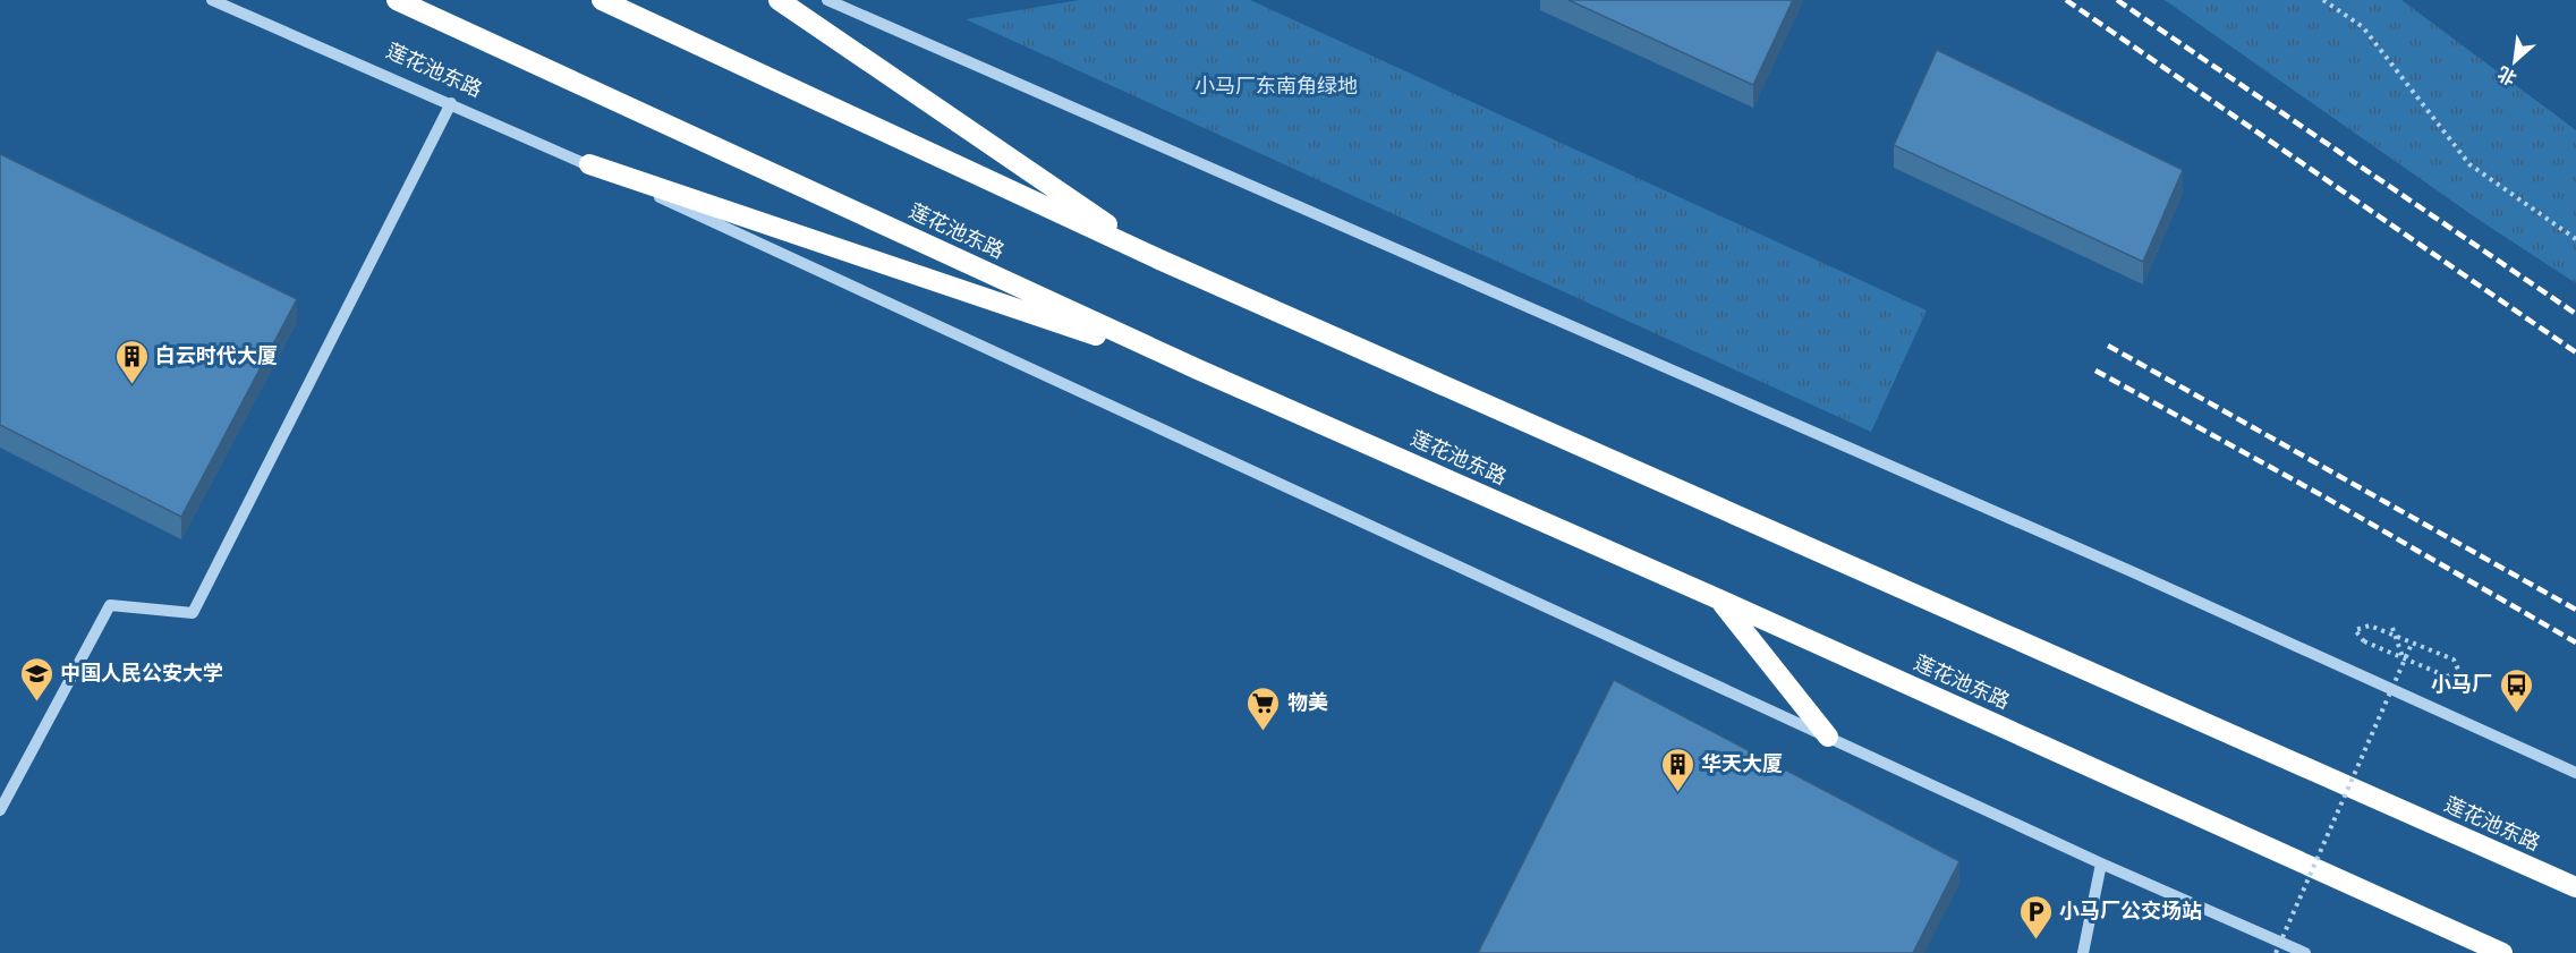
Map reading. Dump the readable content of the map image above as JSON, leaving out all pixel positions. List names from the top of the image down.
{
  "streets": {
    "highway": ["莲花池东路"]
  },
  "parks": ["小马厂东南角绿地"],
  "places": {
    "building": ["白云时代大厦", "华天大厦"],
    "school or university": ["中国人民公安大学"],
    "bus stop": ["小马厂"],
    "supermarket": ["物美"],
    "parking": ["小马厂公交场站"]
  },
  "north": "bottom left"
}
